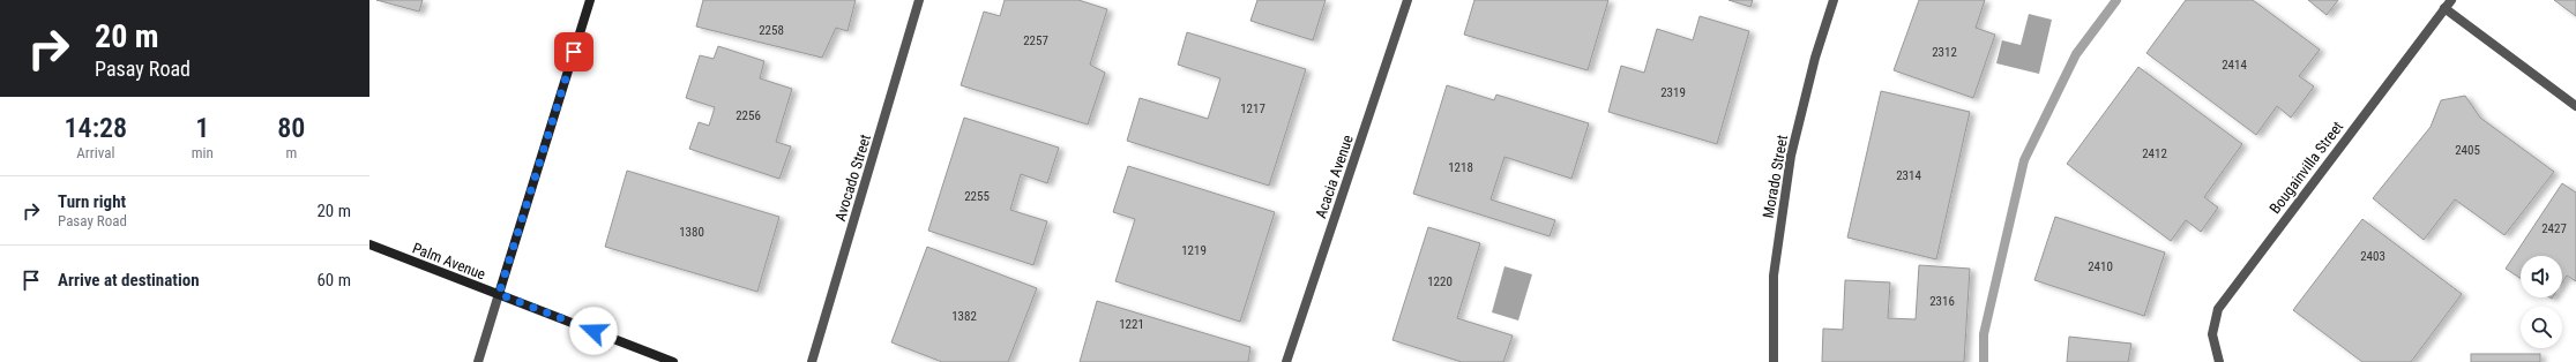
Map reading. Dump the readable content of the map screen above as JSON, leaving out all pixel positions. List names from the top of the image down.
{
  "streets": {
    "street": [
      "Bougainvilla Street",
      "Acacia Avenue",
      "Morado Street",
      "Avocado Street",
      "Palm Avenue"
    ]
  },
  "house_numbers": [
    "2258",
    "2257",
    "2312",
    "2414",
    "2319",
    "1217",
    "2256",
    "2405",
    "2412",
    "1218",
    "2314",
    "2255",
    "2427",
    "1380",
    "1219",
    "2403",
    "2410",
    "1220",
    "2316",
    "1382",
    "1221"
  ],
  "page": {
    "turn": ["20 m", "Pasay Road"],
    "eta": [
      "14:28",
      "Arrival",
      "1",
      "min",
      "80",
      "m"
    ],
    "list": [
      {
        "name": "Turn right",
        "note": "Pasay Road",
        "value": "20 m"
      },
      {
        "name": "Arrive at destination",
        "value": "60 m"
      }
    ]
  }
}
